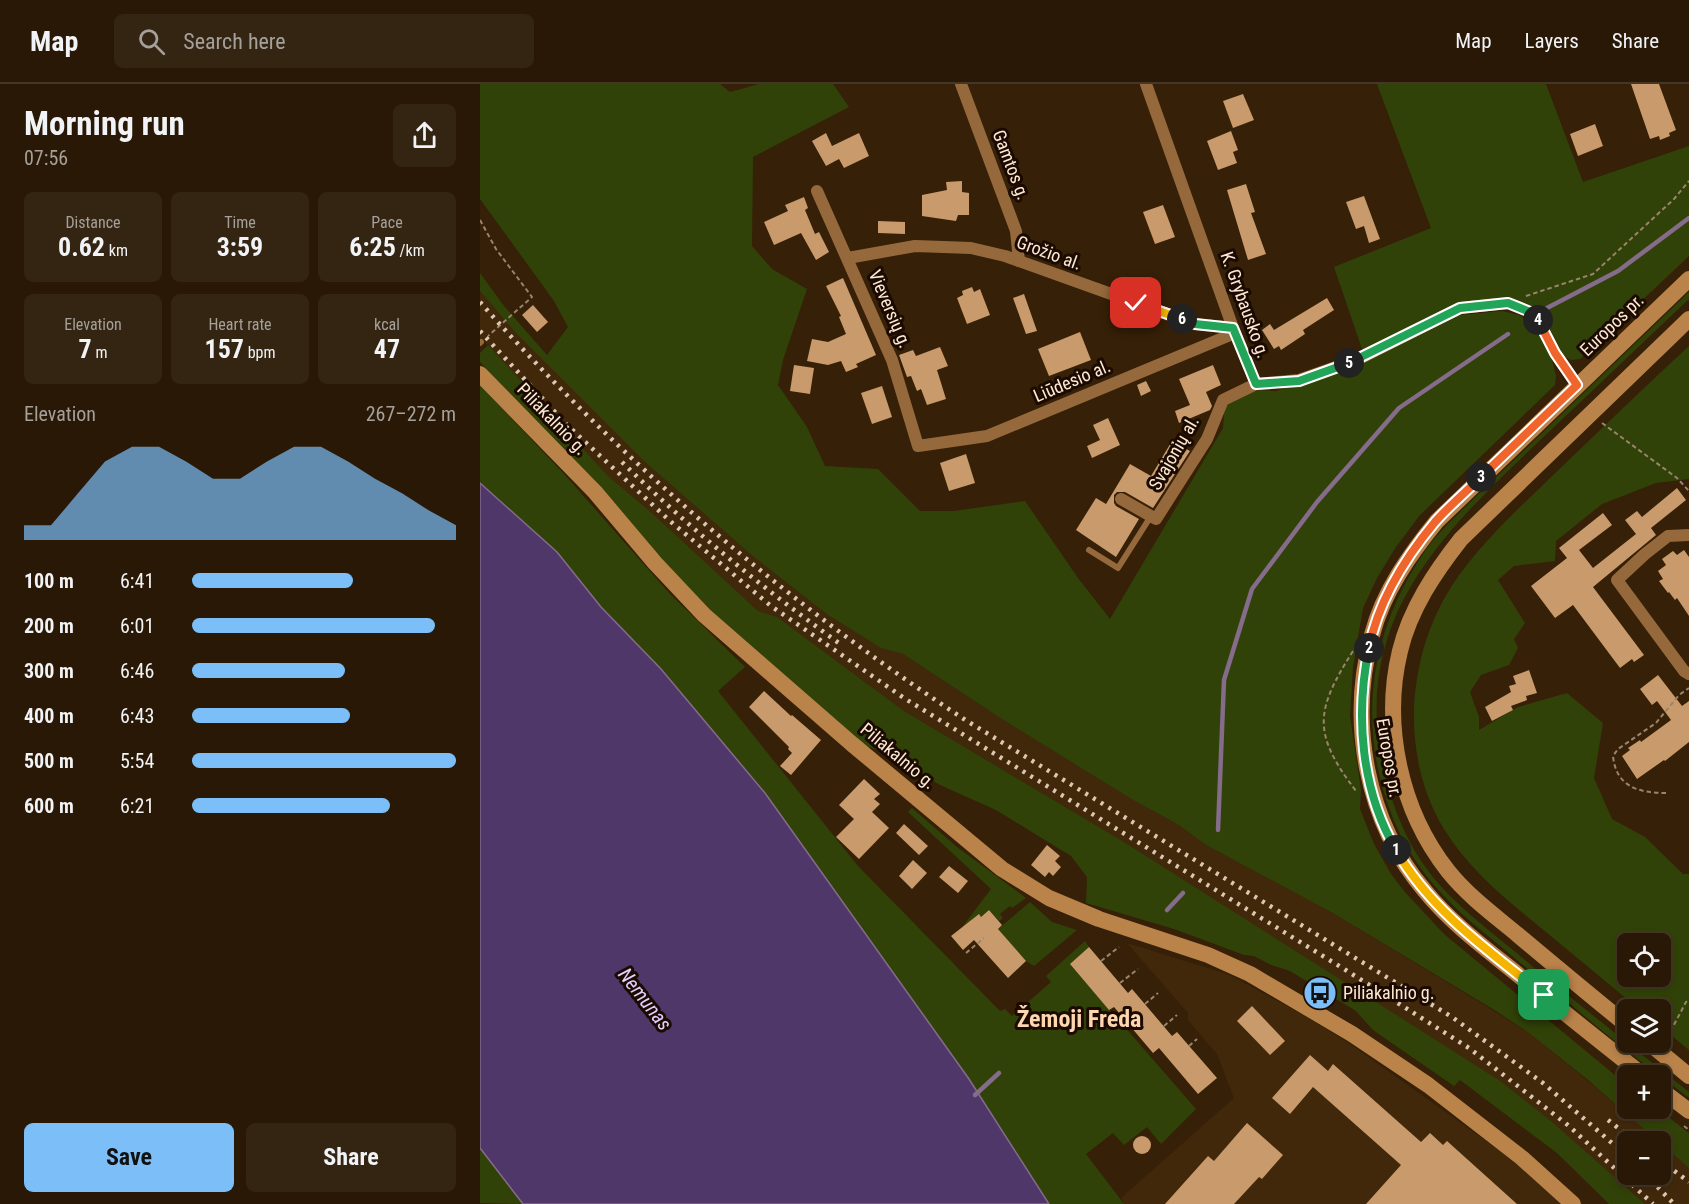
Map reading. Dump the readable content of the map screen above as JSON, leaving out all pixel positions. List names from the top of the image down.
{
  "streets": {
    "main road": ["Europos pr.", "Piliakalnio g."],
    "street": [
      "Gamtos g.",
      "Grožio al.",
      "K. Grybausko g.",
      "Vieversių g.",
      "Liūdesio al.",
      "Svajonių al."
    ]
  },
  "crossings": [
    ["Gamtos g.", "Grožio al."],
    ["Grožio al.", "K. Grybausko g."],
    ["Grožio al.", "Vieversių g."],
    ["Grožio al.", "Liūdesio al."],
    ["K. Grybausko g.", "Europos pr."],
    ["K. Grybausko g.", "Liūdesio al."],
    ["K. Grybausko g.", "Svajonių al."],
    ["Vieversių g.", "Liūdesio al."]
  ],
  "districts": ["Žemoji Freda"],
  "water": ["Nemunas"],
  "places": {
    "bus stop": ["Piliakalnio g."]
  },
  "page": {
    "header": "Map",
    "search": "Search here",
    "nav": ["Map", "Layers", "Share"],
    "heading": ["Morning run", "07:56"],
    "stats": [
      ["Distance", "0.62 km"],
      ["Time", "3:59"],
      ["Pace", "6:25 /km"],
      ["Elevation", "7 m"],
      ["Heart rate", "157 bpm"],
      ["kcal", "47"]
    ],
    "pins": [
      "6",
      "4",
      "5",
      "3",
      "2",
      "1"
    ],
    "chart": ["Elevation", "267–272 m"],
    "list": [
      {
        "name": "100 m",
        "note": "6:41"
      },
      {
        "name": "200 m",
        "note": "6:01"
      },
      {
        "name": "300 m",
        "note": "6:46"
      },
      {
        "name": "400 m",
        "note": "6:43"
      },
      {
        "name": "500 m",
        "note": "5:54"
      },
      {
        "name": "600 m",
        "note": "6:21"
      }
    ],
    "map_buttons": ["+", "−"],
    "buttons": ["Save", "Share"]
  }
}
